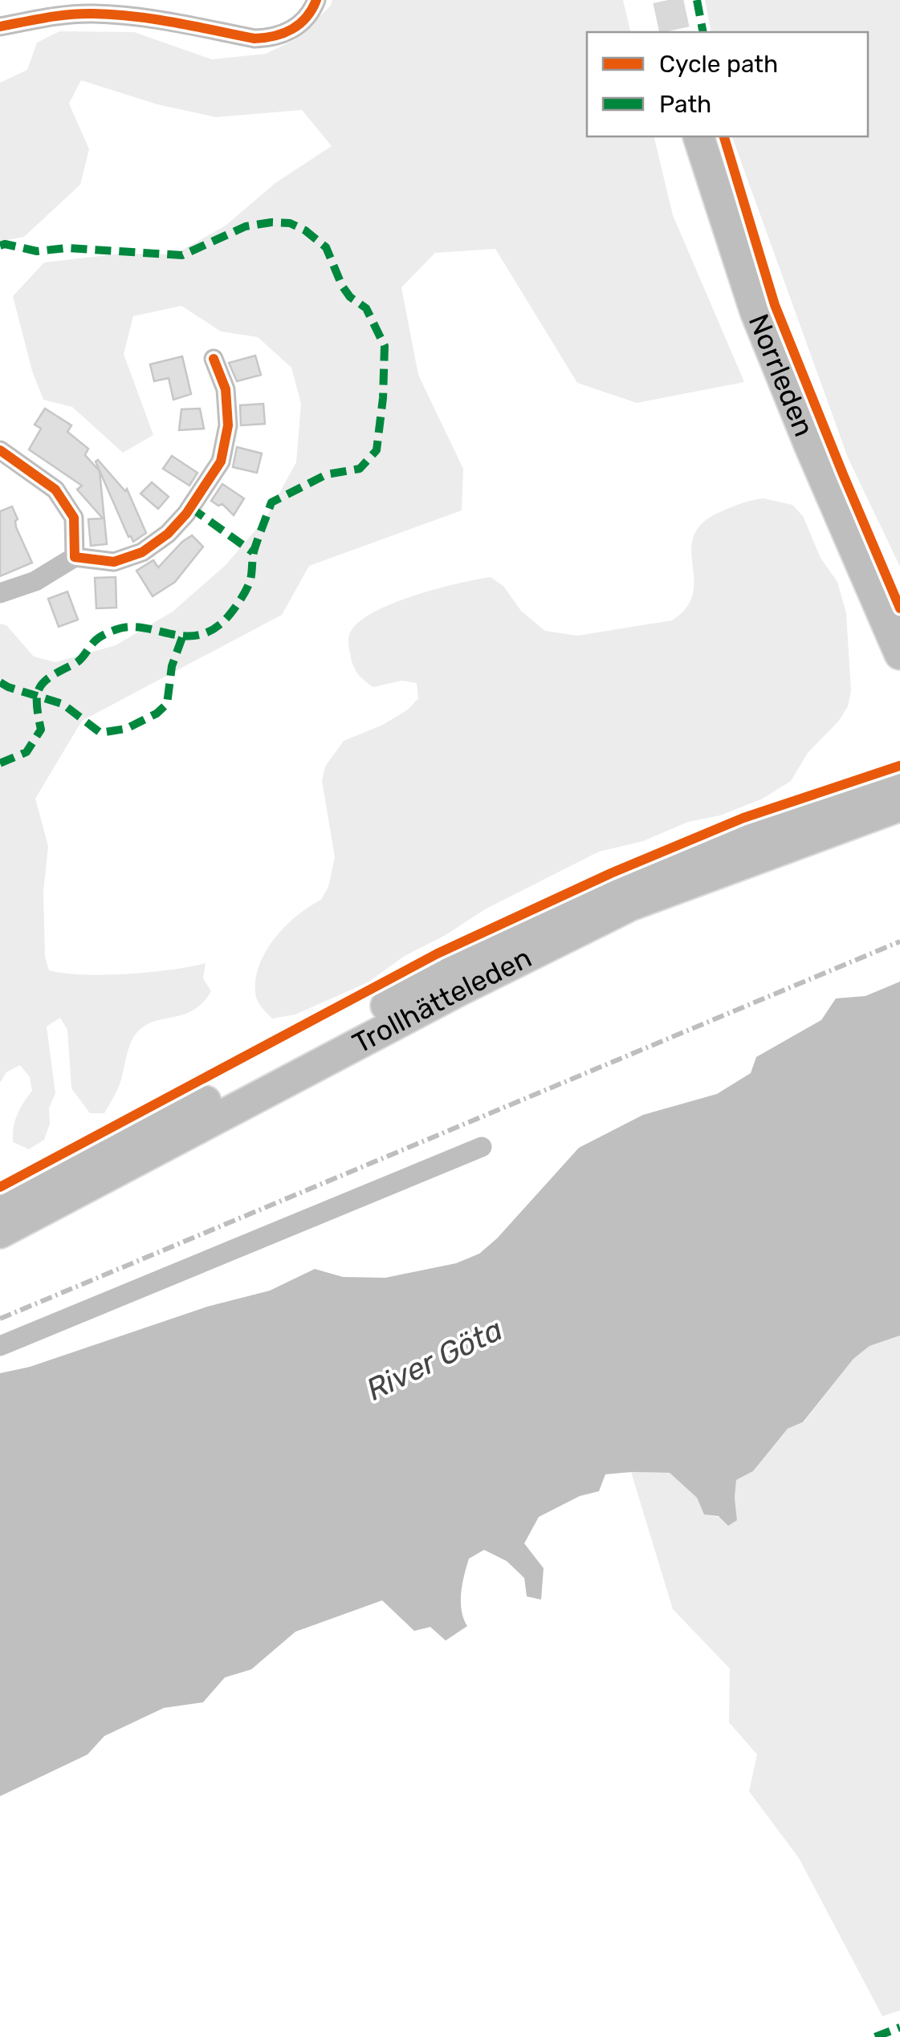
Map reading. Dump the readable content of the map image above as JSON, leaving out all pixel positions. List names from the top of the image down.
{
  "streets": {
    "highway": ["Norrleden", "Trollhätteleden"]
  },
  "water": ["River Göta"],
  "legend": ["Cycle path", "Path"]
}
